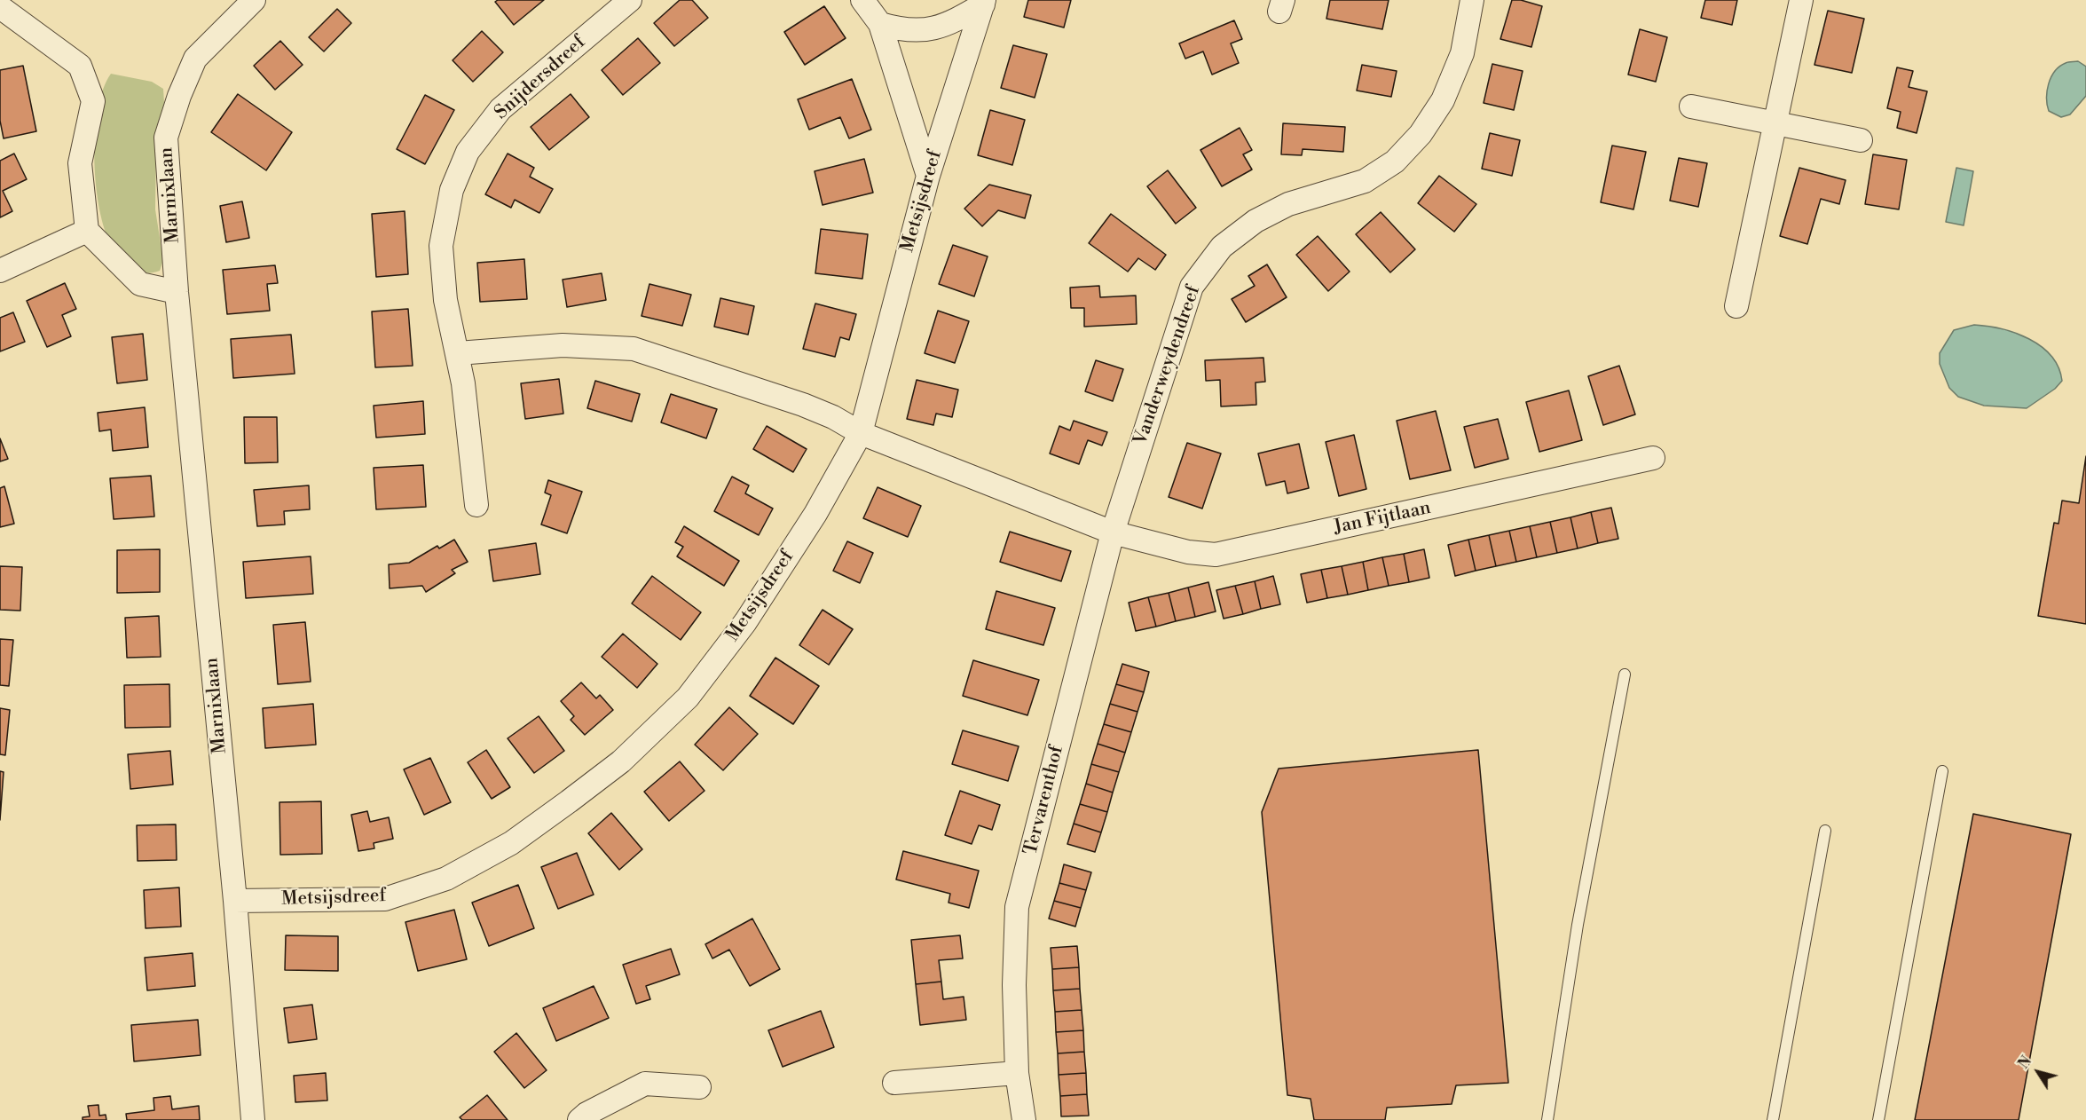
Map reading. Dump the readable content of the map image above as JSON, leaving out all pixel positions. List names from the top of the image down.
{
  "streets": {
    "street": [
      "Snijdersdreef",
      "Marnixlaan",
      "Metsijsdreef",
      "Vanderweydendreef",
      "Jan Fijtlaan",
      "Tervarenthof"
    ]
  },
  "crossings": [
    ["Marnixlaan", "Metsijsdreef"],
    ["Vanderweydendreef", "Jan Fijtlaan"],
    ["Vanderweydendreef", "Tervarenthof"],
    ["Jan Fijtlaan", "Tervarenthof"]
  ],
  "north": "top left"
}
